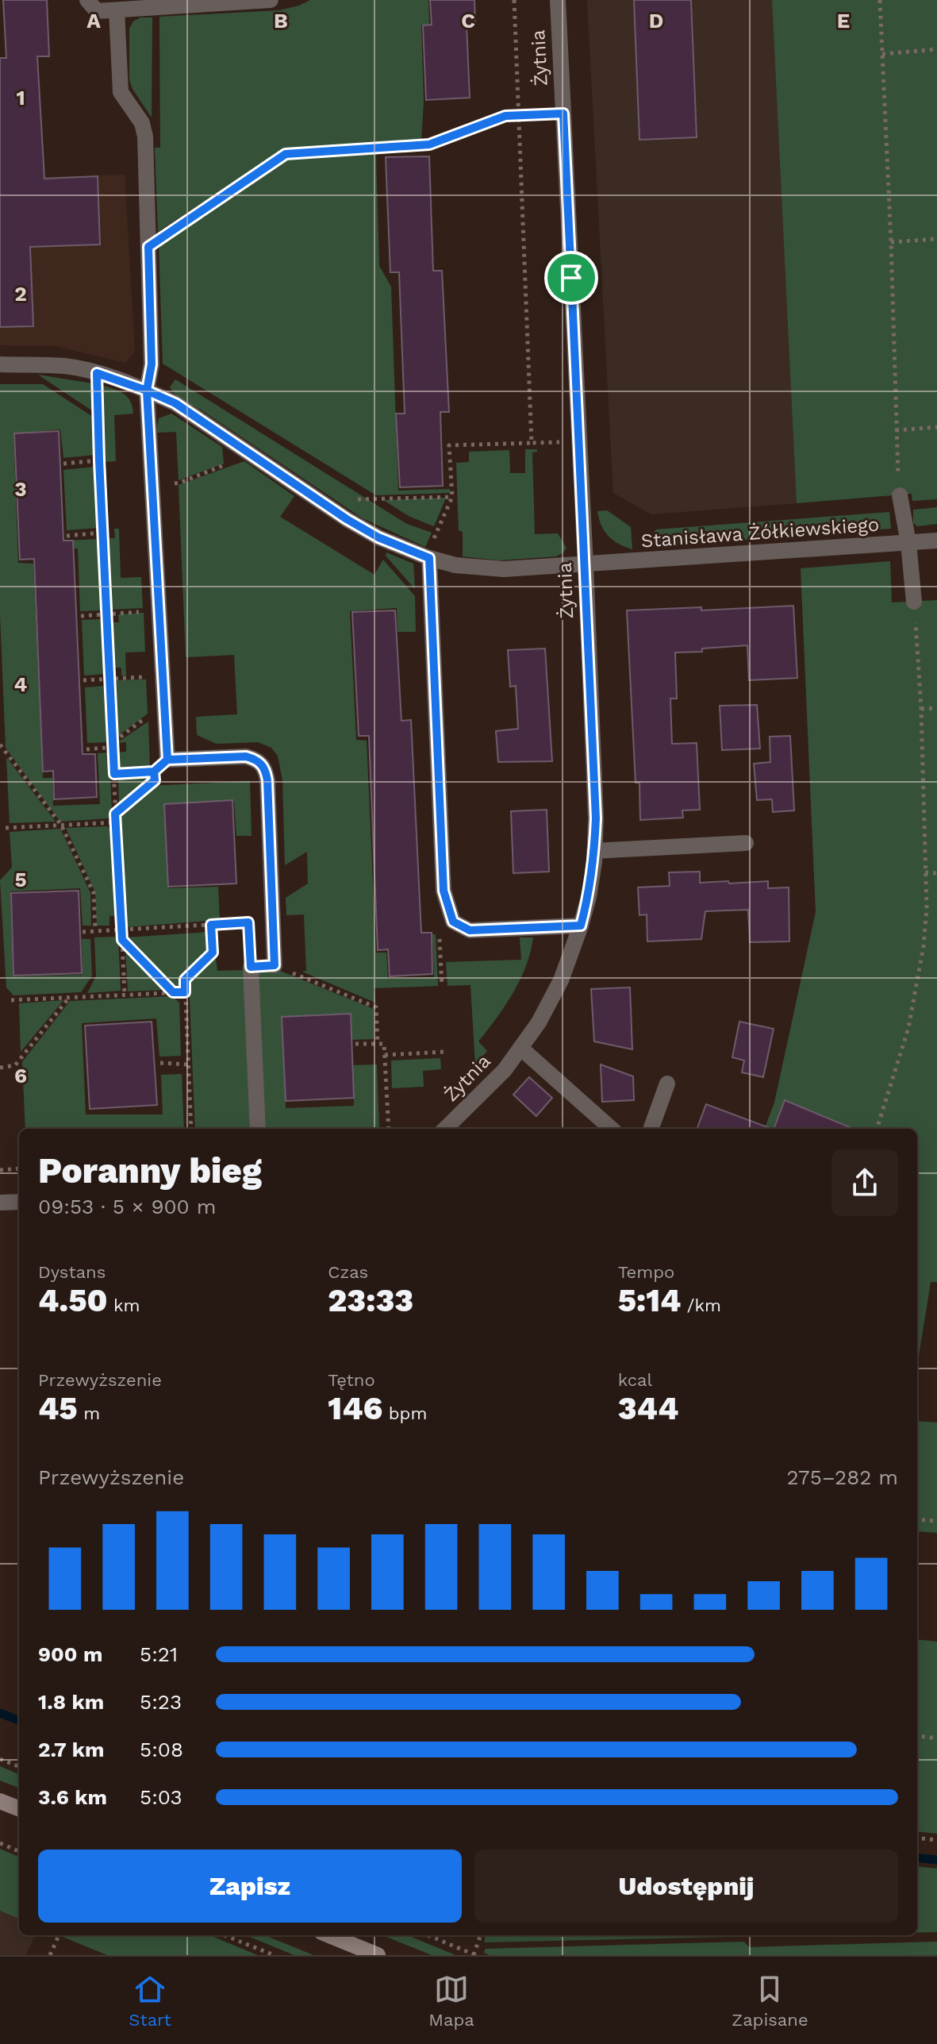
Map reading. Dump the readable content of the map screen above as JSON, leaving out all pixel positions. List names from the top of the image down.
{
  "streets": {
    "street": ["Żytnia", "Stanisława Żółkiewskiego"]
  },
  "crossings": [
    ["Żytnia", "Stanisława Żółkiewskiego"]
  ],
  "page": {
    "heading": ["Poranny bieg", "09:53 · 5 × 900 m"],
    "stats": [
      ["Dystans", "4.50 km"],
      ["Czas", "23:33"],
      ["Tempo", "5:14 /km"],
      ["Przewyższenie", "45 m"],
      ["Tętno", "146 bpm"],
      ["kcal", "344"]
    ],
    "chart": ["Przewyższenie", "275–282 m"],
    "list": [
      {
        "name": "900 m",
        "note": "5:21"
      },
      {
        "name": "1.8 km",
        "note": "5:23"
      },
      {
        "name": "2.7 km",
        "note": "5:08"
      },
      {
        "name": "3.6 km",
        "note": "5:03"
      }
    ],
    "buttons": ["Zapisz", "Udostępnij"],
    "tabs": ["Start", "Mapa", "Zapisane"]
  },
  "grid": {
    "columns": [
      "A",
      "B",
      "C",
      "D",
      "E"
    ],
    "rows": [
      "1",
      "2",
      "3",
      "4",
      "5",
      "6"
    ]
  }
}
